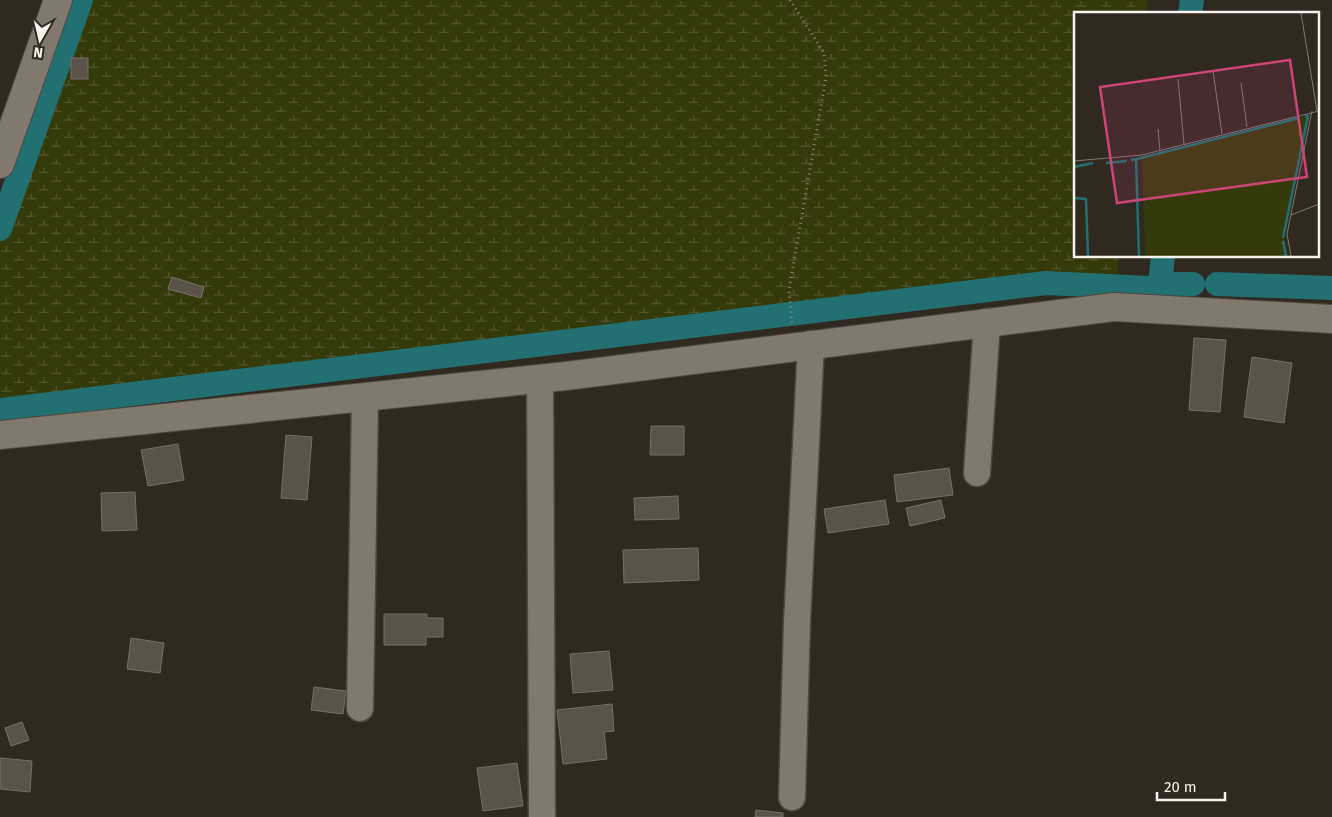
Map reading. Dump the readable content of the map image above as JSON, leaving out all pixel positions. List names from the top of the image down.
{
  "scale_bar": "20 m",
  "north": "bottom"
}
